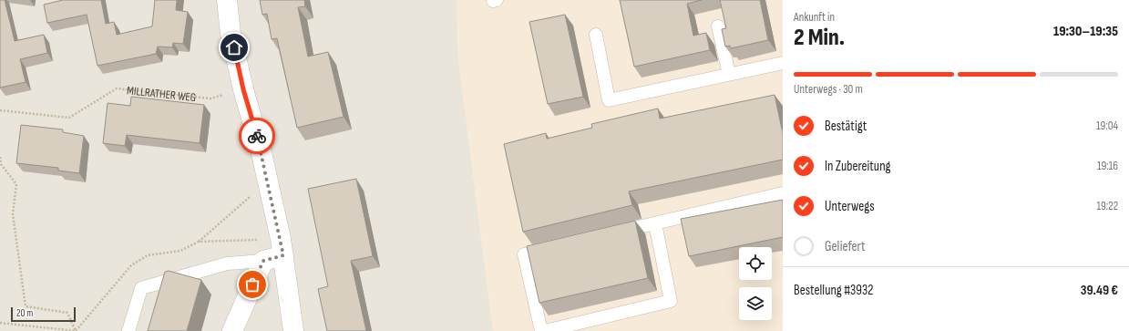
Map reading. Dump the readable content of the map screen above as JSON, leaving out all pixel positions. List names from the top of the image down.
{
  "streets": {
    "path": ["MILLRATHER WEG"]
  },
  "scale_bar": "20 m",
  "page": {
    "heading": ["2 Min.", "Ankunft in", "19:30–19:35"],
    "panel": ["Bestellung #3932", "39.49 €"],
    "bar": "Unterwegs · 30 m",
    "list": [
      ["Bestätigt", "19:04"],
      ["In Zubereitung", "19:16"],
      ["Unterwegs", "19:22"],
      "Geliefert"
    ],
    "scale": "20 m"
  }
}
